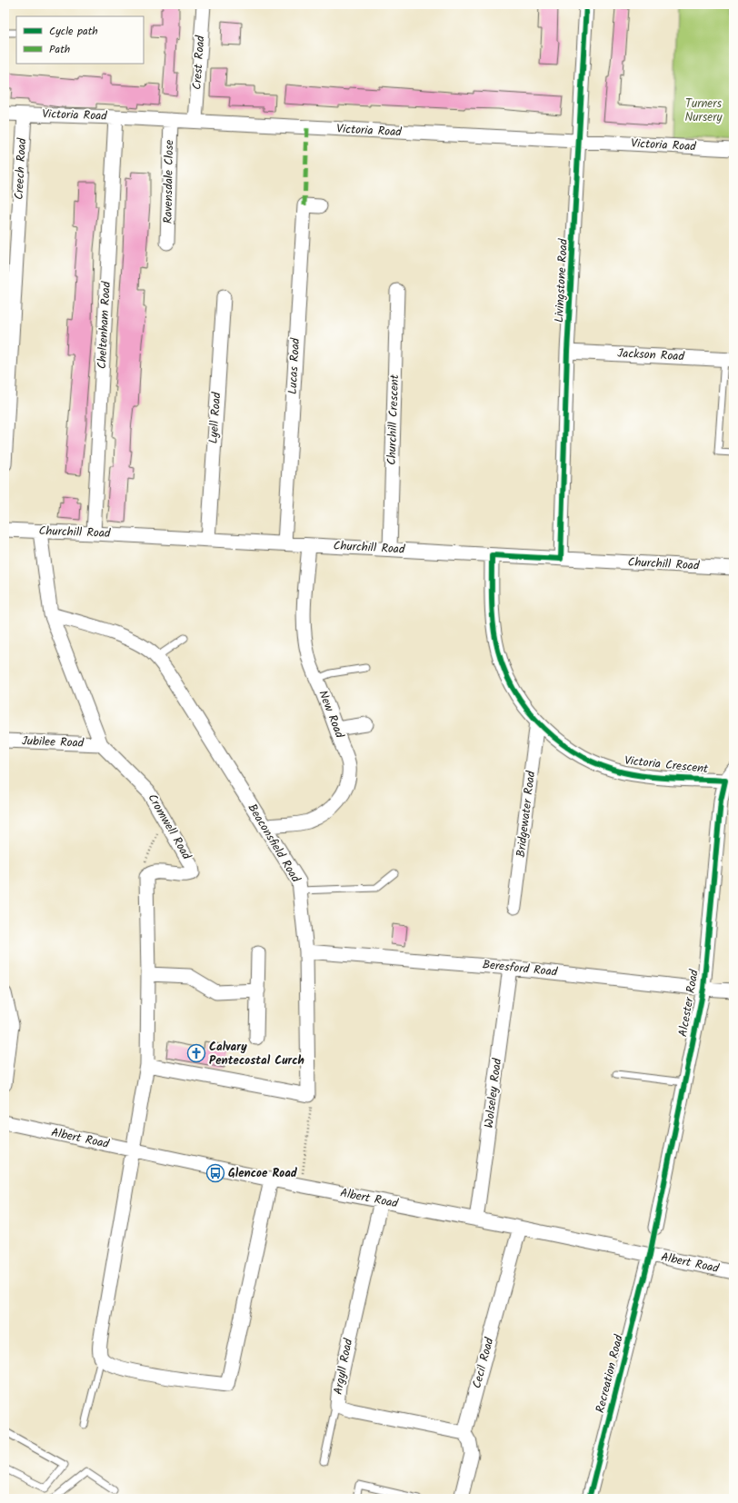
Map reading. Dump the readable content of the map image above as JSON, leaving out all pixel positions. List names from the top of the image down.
{
  "streets": {
    "street": [
      "Crest Road",
      "Victoria Road",
      "Creech Road",
      "Ravensdale Close",
      "Livingstone Road",
      "Cheltenham Road",
      "Jackson Road",
      "Lucas Road",
      "Lyell Road",
      "Churchill Crescent",
      "Churchill Road",
      "New Road",
      "Jubilee Road",
      "Victoria Crescent",
      "Bridgewater Road",
      "Cromwell Road",
      "Beaconsfield Road",
      "Beresford Road",
      "Alcester Road",
      "Wolseley Road",
      "Albert Road",
      "Cecil Road",
      "Argyll Road",
      "Recreation Road"
    ]
  },
  "crossings": [
    ["Crest Road", "Victoria Road"],
    ["Victoria Road", "Creech Road"],
    ["Victoria Road", "Ravensdale Close"],
    ["Victoria Road", "Livingstone Road"],
    ["Victoria Road", "Cheltenham Road"],
    ["Livingstone Road", "Jackson Road"],
    ["Livingstone Road", "Churchill Road"],
    ["Cheltenham Road", "Churchill Road"],
    ["Lucas Road", "Churchill Road"],
    ["Lyell Road", "Churchill Road"],
    ["Churchill Crescent", "Churchill Road"],
    ["Churchill Road", "New Road"],
    ["Churchill Road", "Victoria Crescent"],
    ["Churchill Road", "Cromwell Road"],
    ["New Road", "Beaconsfield Road"],
    ["Jubilee Road", "Cromwell Road"],
    ["Victoria Crescent", "Bridgewater Road"],
    ["Victoria Crescent", "Alcester Road"],
    ["Cromwell Road", "Beaconsfield Road"],
    ["Beaconsfield Road", "Beresford Road"],
    ["Beresford Road", "Alcester Road"],
    ["Beresford Road", "Wolseley Road"],
    ["Wolseley Road", "Albert Road"],
    ["Albert Road", "Cecil Road"],
    ["Albert Road", "Argyll Road"],
    ["Albert Road", "Recreation Road"],
    ["Cecil Road", "Argyll Road"]
  ],
  "parks": ["Turners Nursery"],
  "places": {
    "church": ["Calvary Pentecostal Curch"],
    "bus stop": ["Glencoe Road"]
  },
  "legend": ["Cycle path", "Path"]
}
